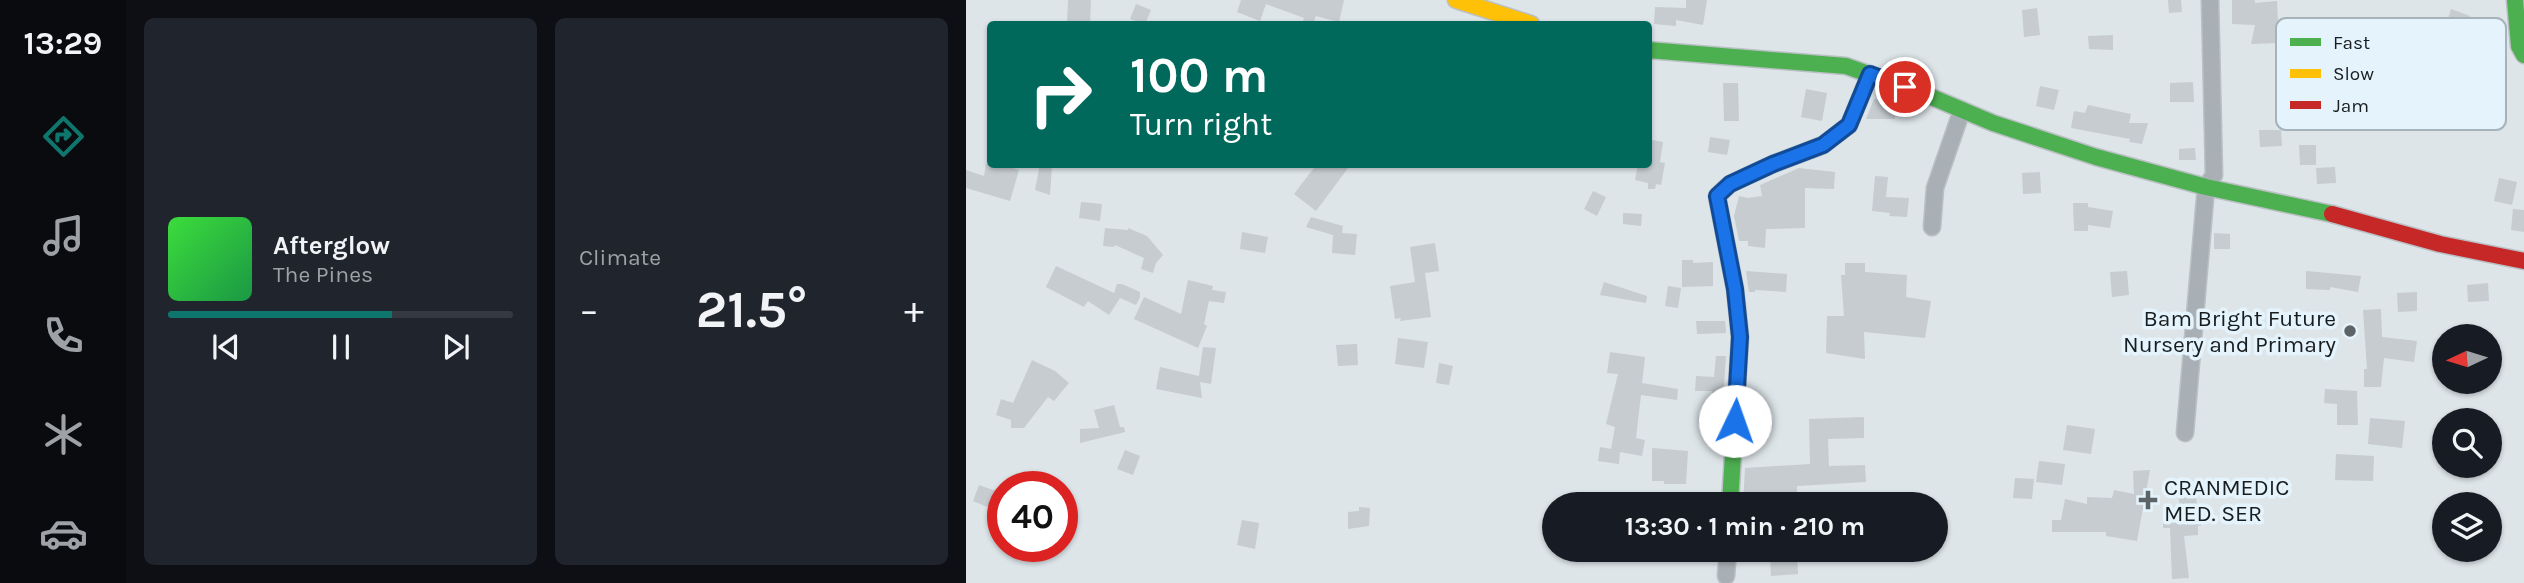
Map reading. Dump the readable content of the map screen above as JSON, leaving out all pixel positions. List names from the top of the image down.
{
  "places": {
    "other": ["Bam Bright Future Nursery and Primary"],
    "health": ["CRANMEDIC MED. SER"]
  },
  "legend": ["Fast", "Slow", "Jam"],
  "north": "left",
  "page": {
    "tabs": "13:29",
    "tile": "Climate",
    "turn": ["100 m", "Turn right"],
    "song": ["Afterglow", "The Pines"],
    "heat": ["−", "21.5°", "+"],
    "limit": "40",
    "trip": "13:30 · 1 min · 210 m"
  }
}
